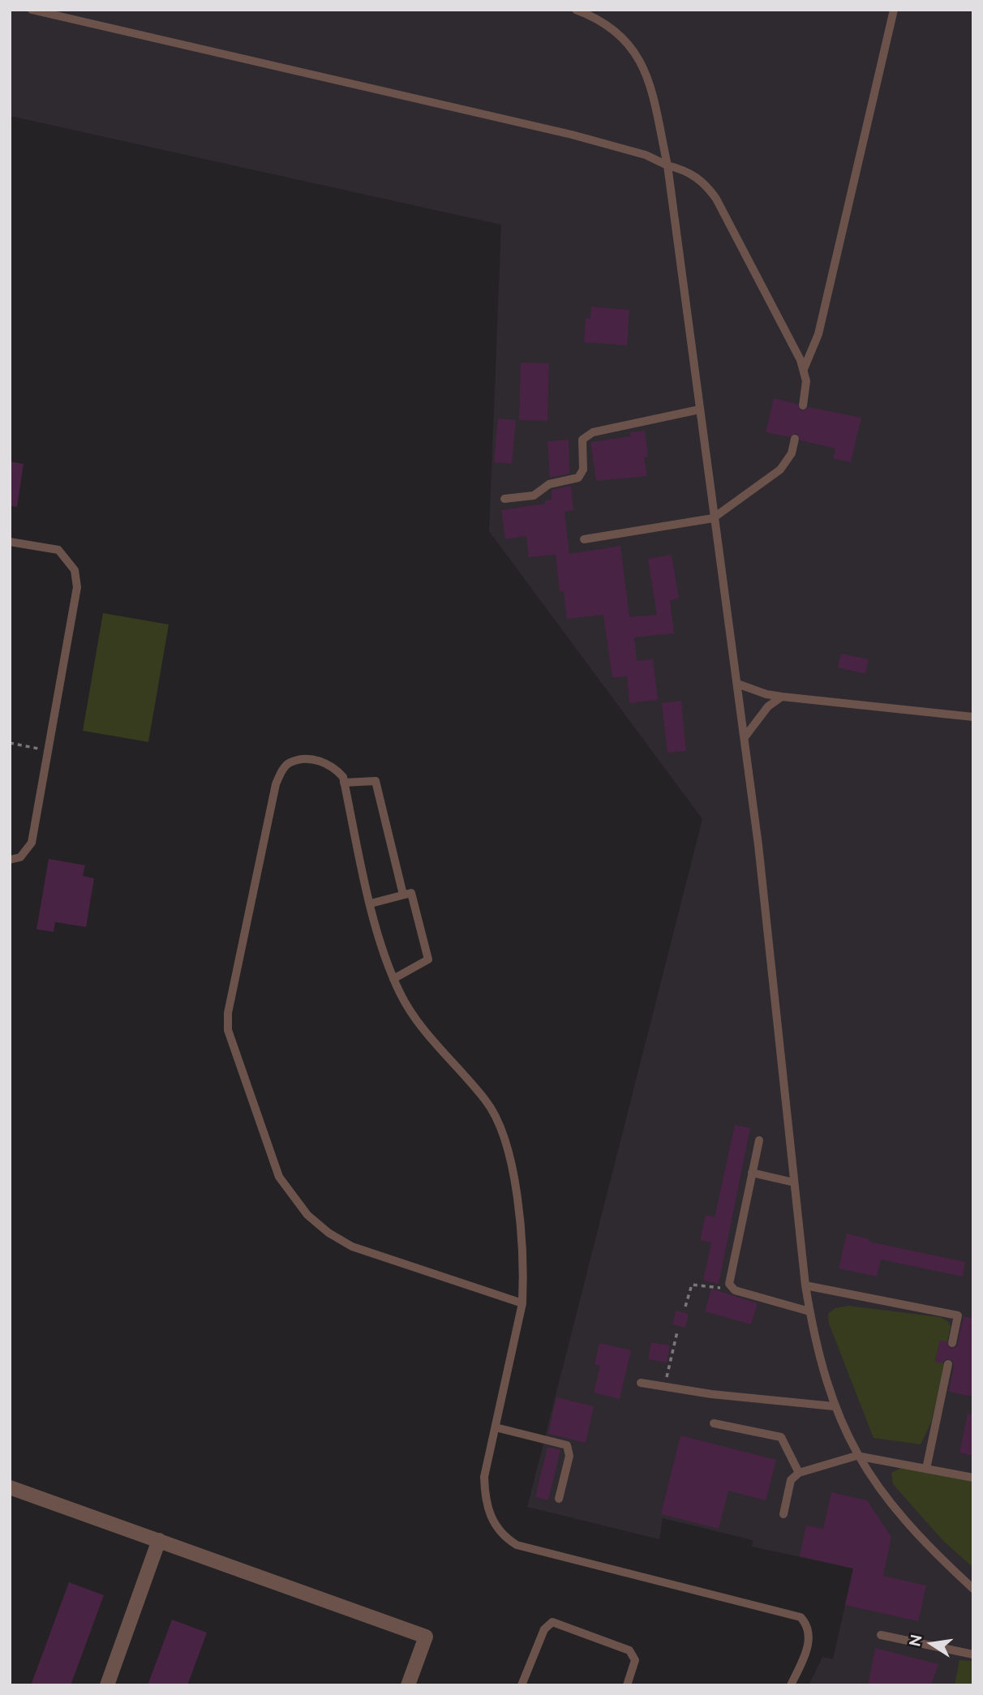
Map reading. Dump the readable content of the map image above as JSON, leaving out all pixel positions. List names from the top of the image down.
{
  "north": "left"
}
